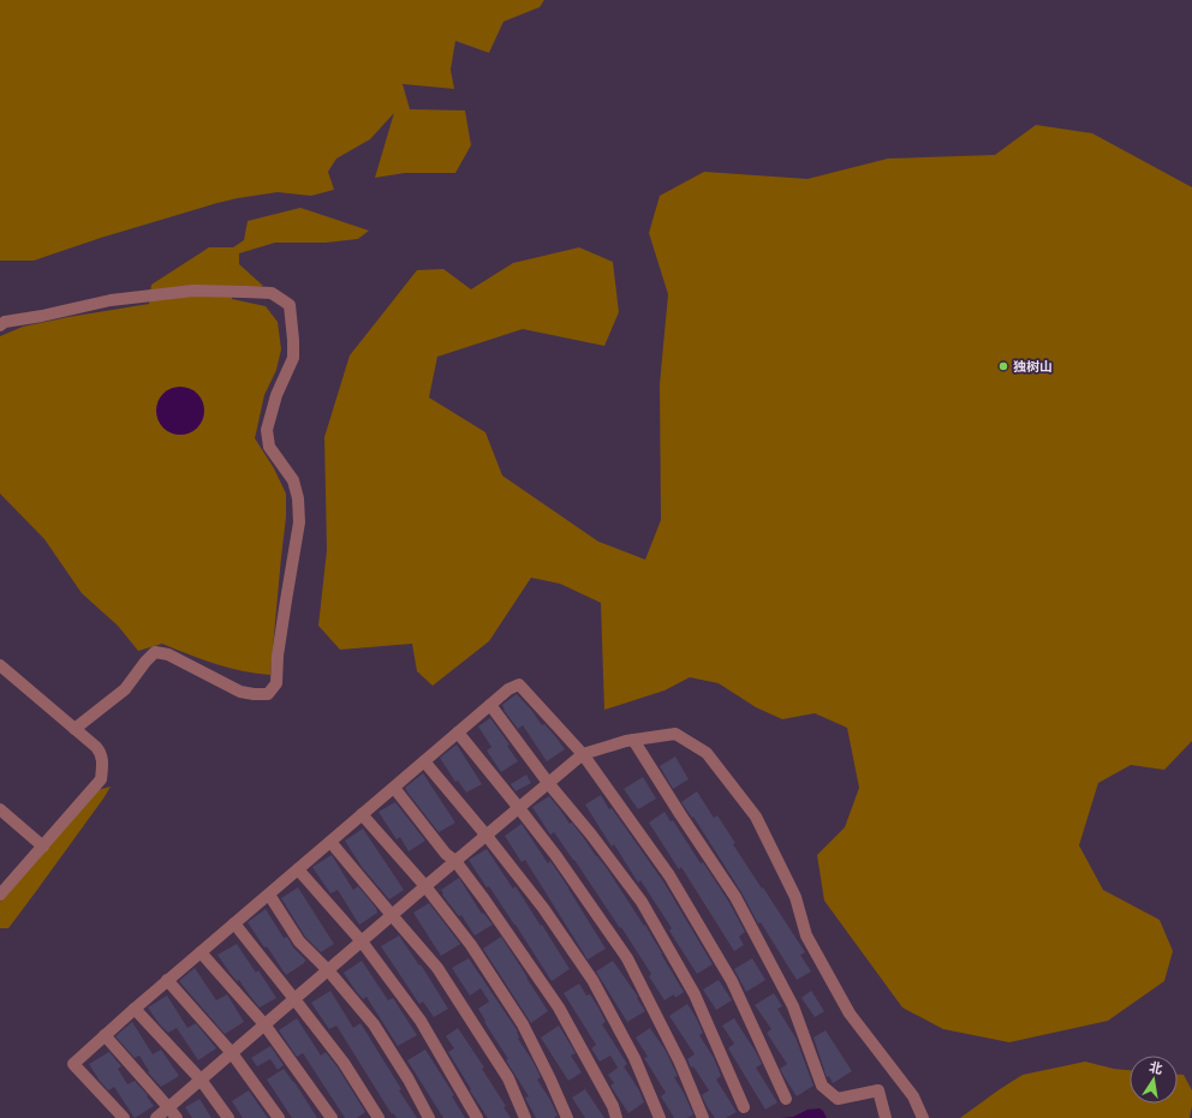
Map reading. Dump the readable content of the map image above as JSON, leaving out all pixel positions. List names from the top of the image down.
{
  "places": ["独树山"],
  "north": "top"
}
